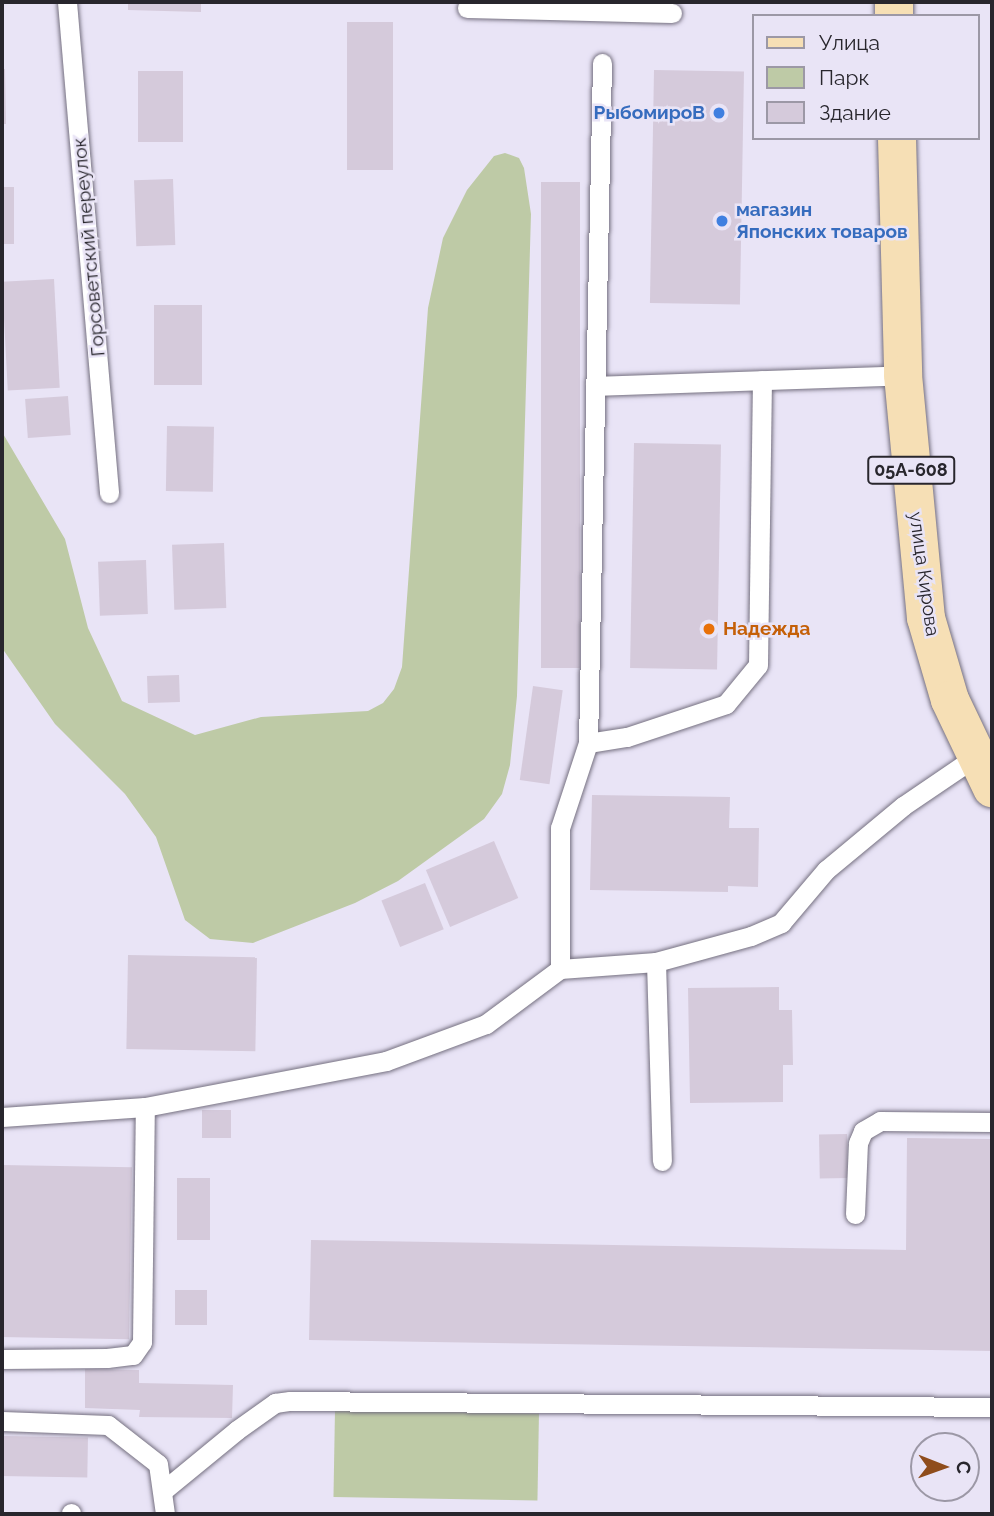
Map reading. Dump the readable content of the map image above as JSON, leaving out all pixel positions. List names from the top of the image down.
{
  "streets": {
    "main road": ["05А-608", "улица Кирова"],
    "lane": ["Горсоветский переулок"]
  },
  "places": ["РыбомироВ", "магазин Японских товаров", "Надежда"],
  "legend": ["Улица", "Парк", "Здание"],
  "north": "right"
}
